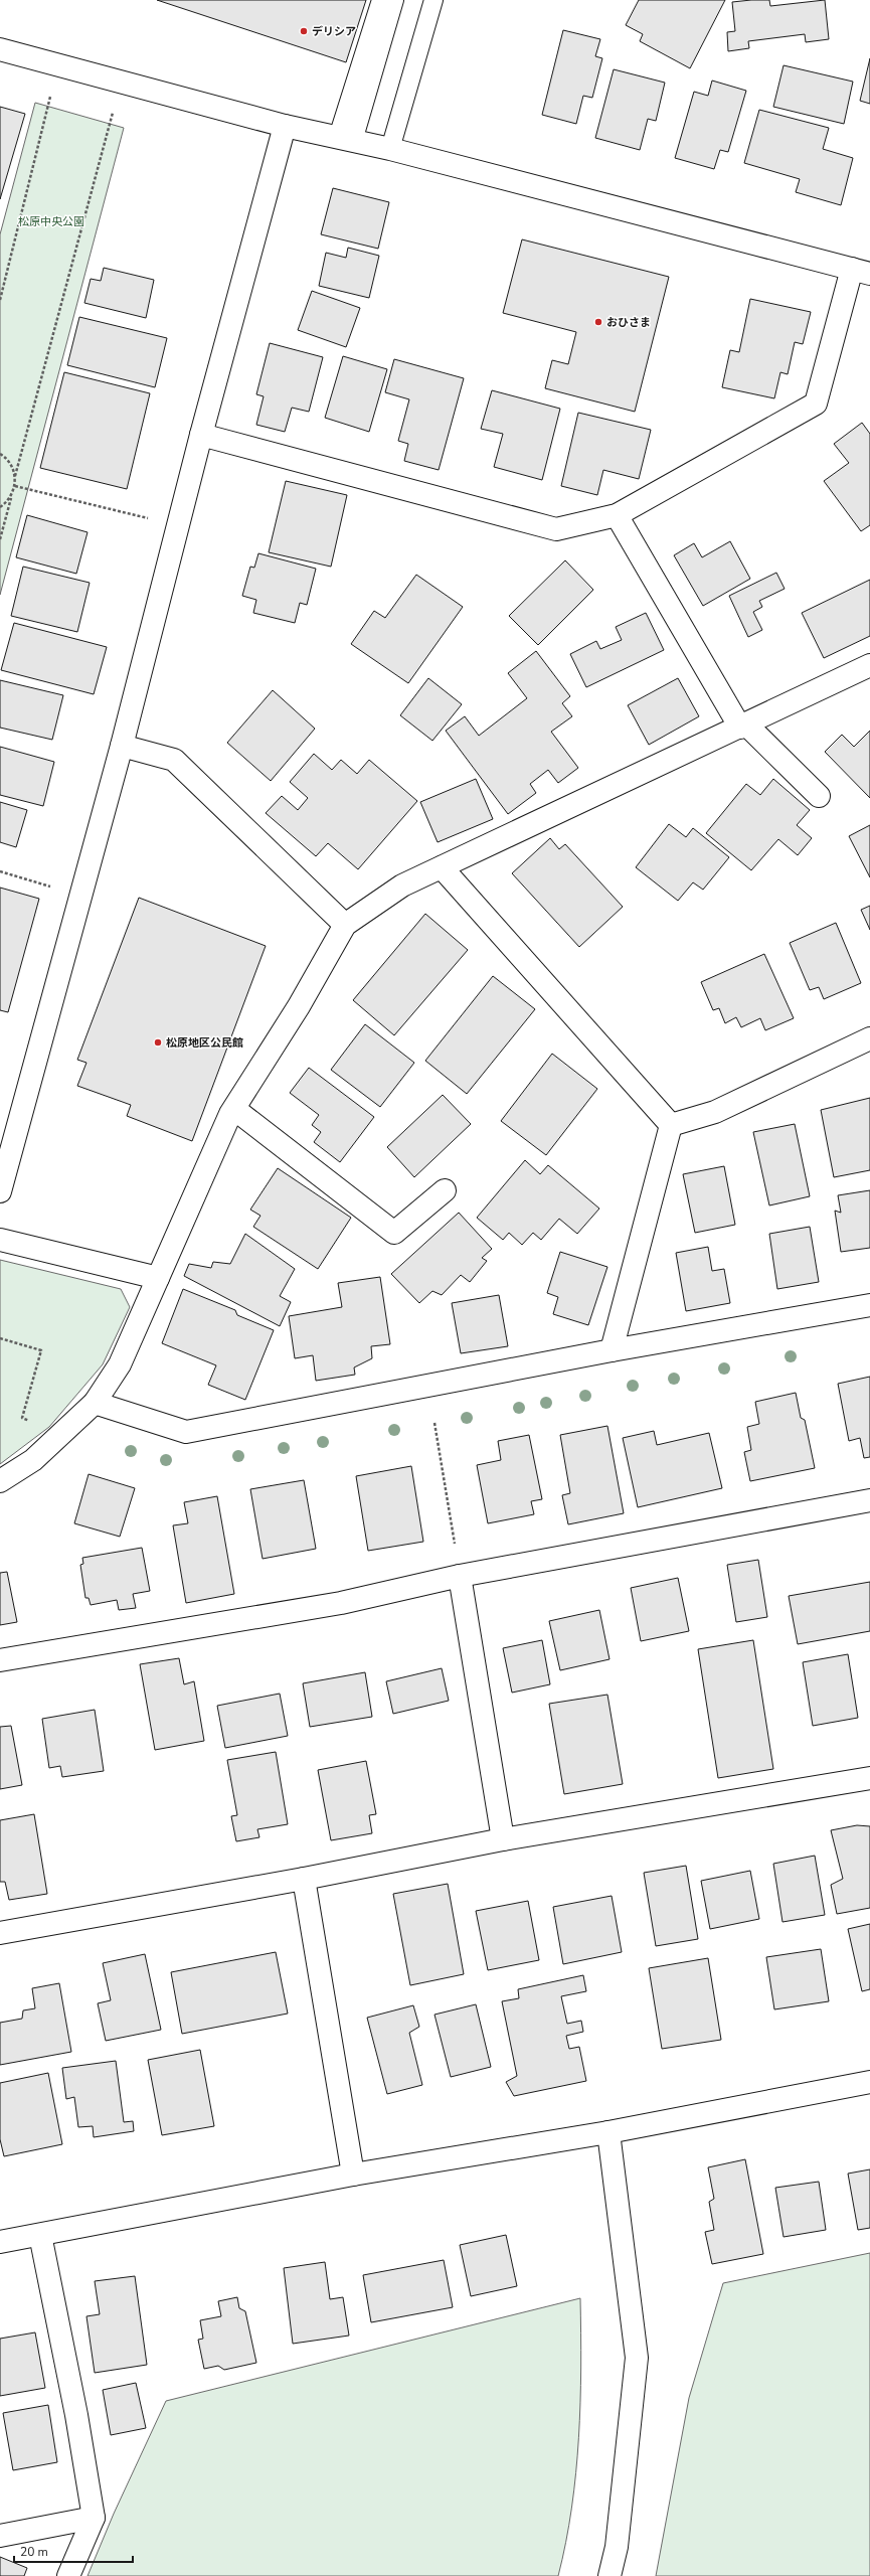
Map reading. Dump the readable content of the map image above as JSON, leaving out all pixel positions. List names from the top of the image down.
{
  "parks": ["松原中央公園"],
  "places": ["デリシア", "おひさま", "松原地区公民館"],
  "scale_bar": "20 m"
}
